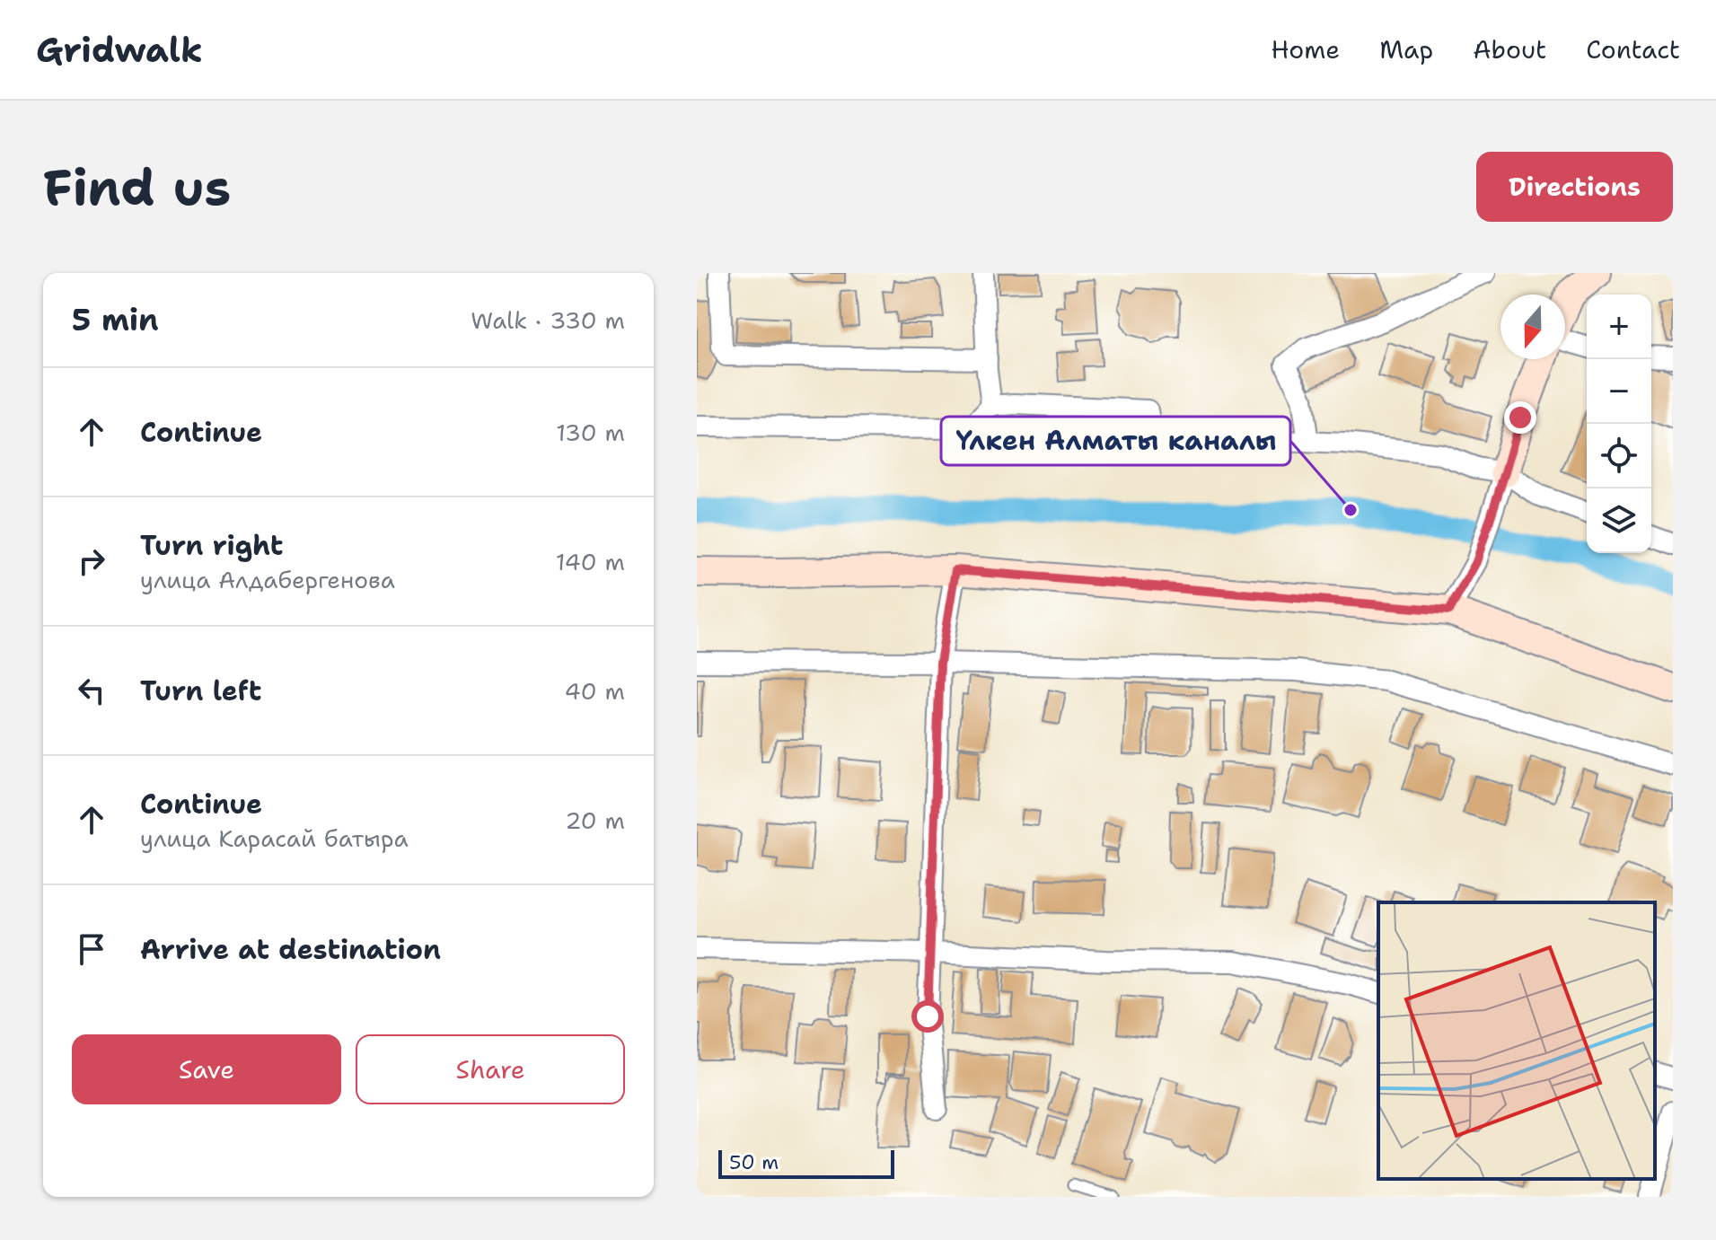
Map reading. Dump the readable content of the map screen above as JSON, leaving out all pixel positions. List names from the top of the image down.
{
  "places": ["Үлкен Алматы каналы"],
  "scale_bar": "50 m",
  "north": "bottom",
  "page": {
    "header": "Gridwalk",
    "nav": [
      "Home",
      "Map",
      "About",
      "Contact"
    ],
    "buttons": [
      "Directions",
      ["Save", "Share"]
    ],
    "title": "Find us",
    "heading": ["5 min", "Walk · 330 m"],
    "map_buttons": ["+", "−"],
    "list": [
      ["Continue", "130 m"],
      ["Turn right", "улица Алдабергенова", "140 m"],
      ["Turn left", "40 m"],
      ["Continue", "улица Карасай батыра", "20 m"],
      "Arrive at destination"
    ],
    "scale": "50 m"
  }
}
